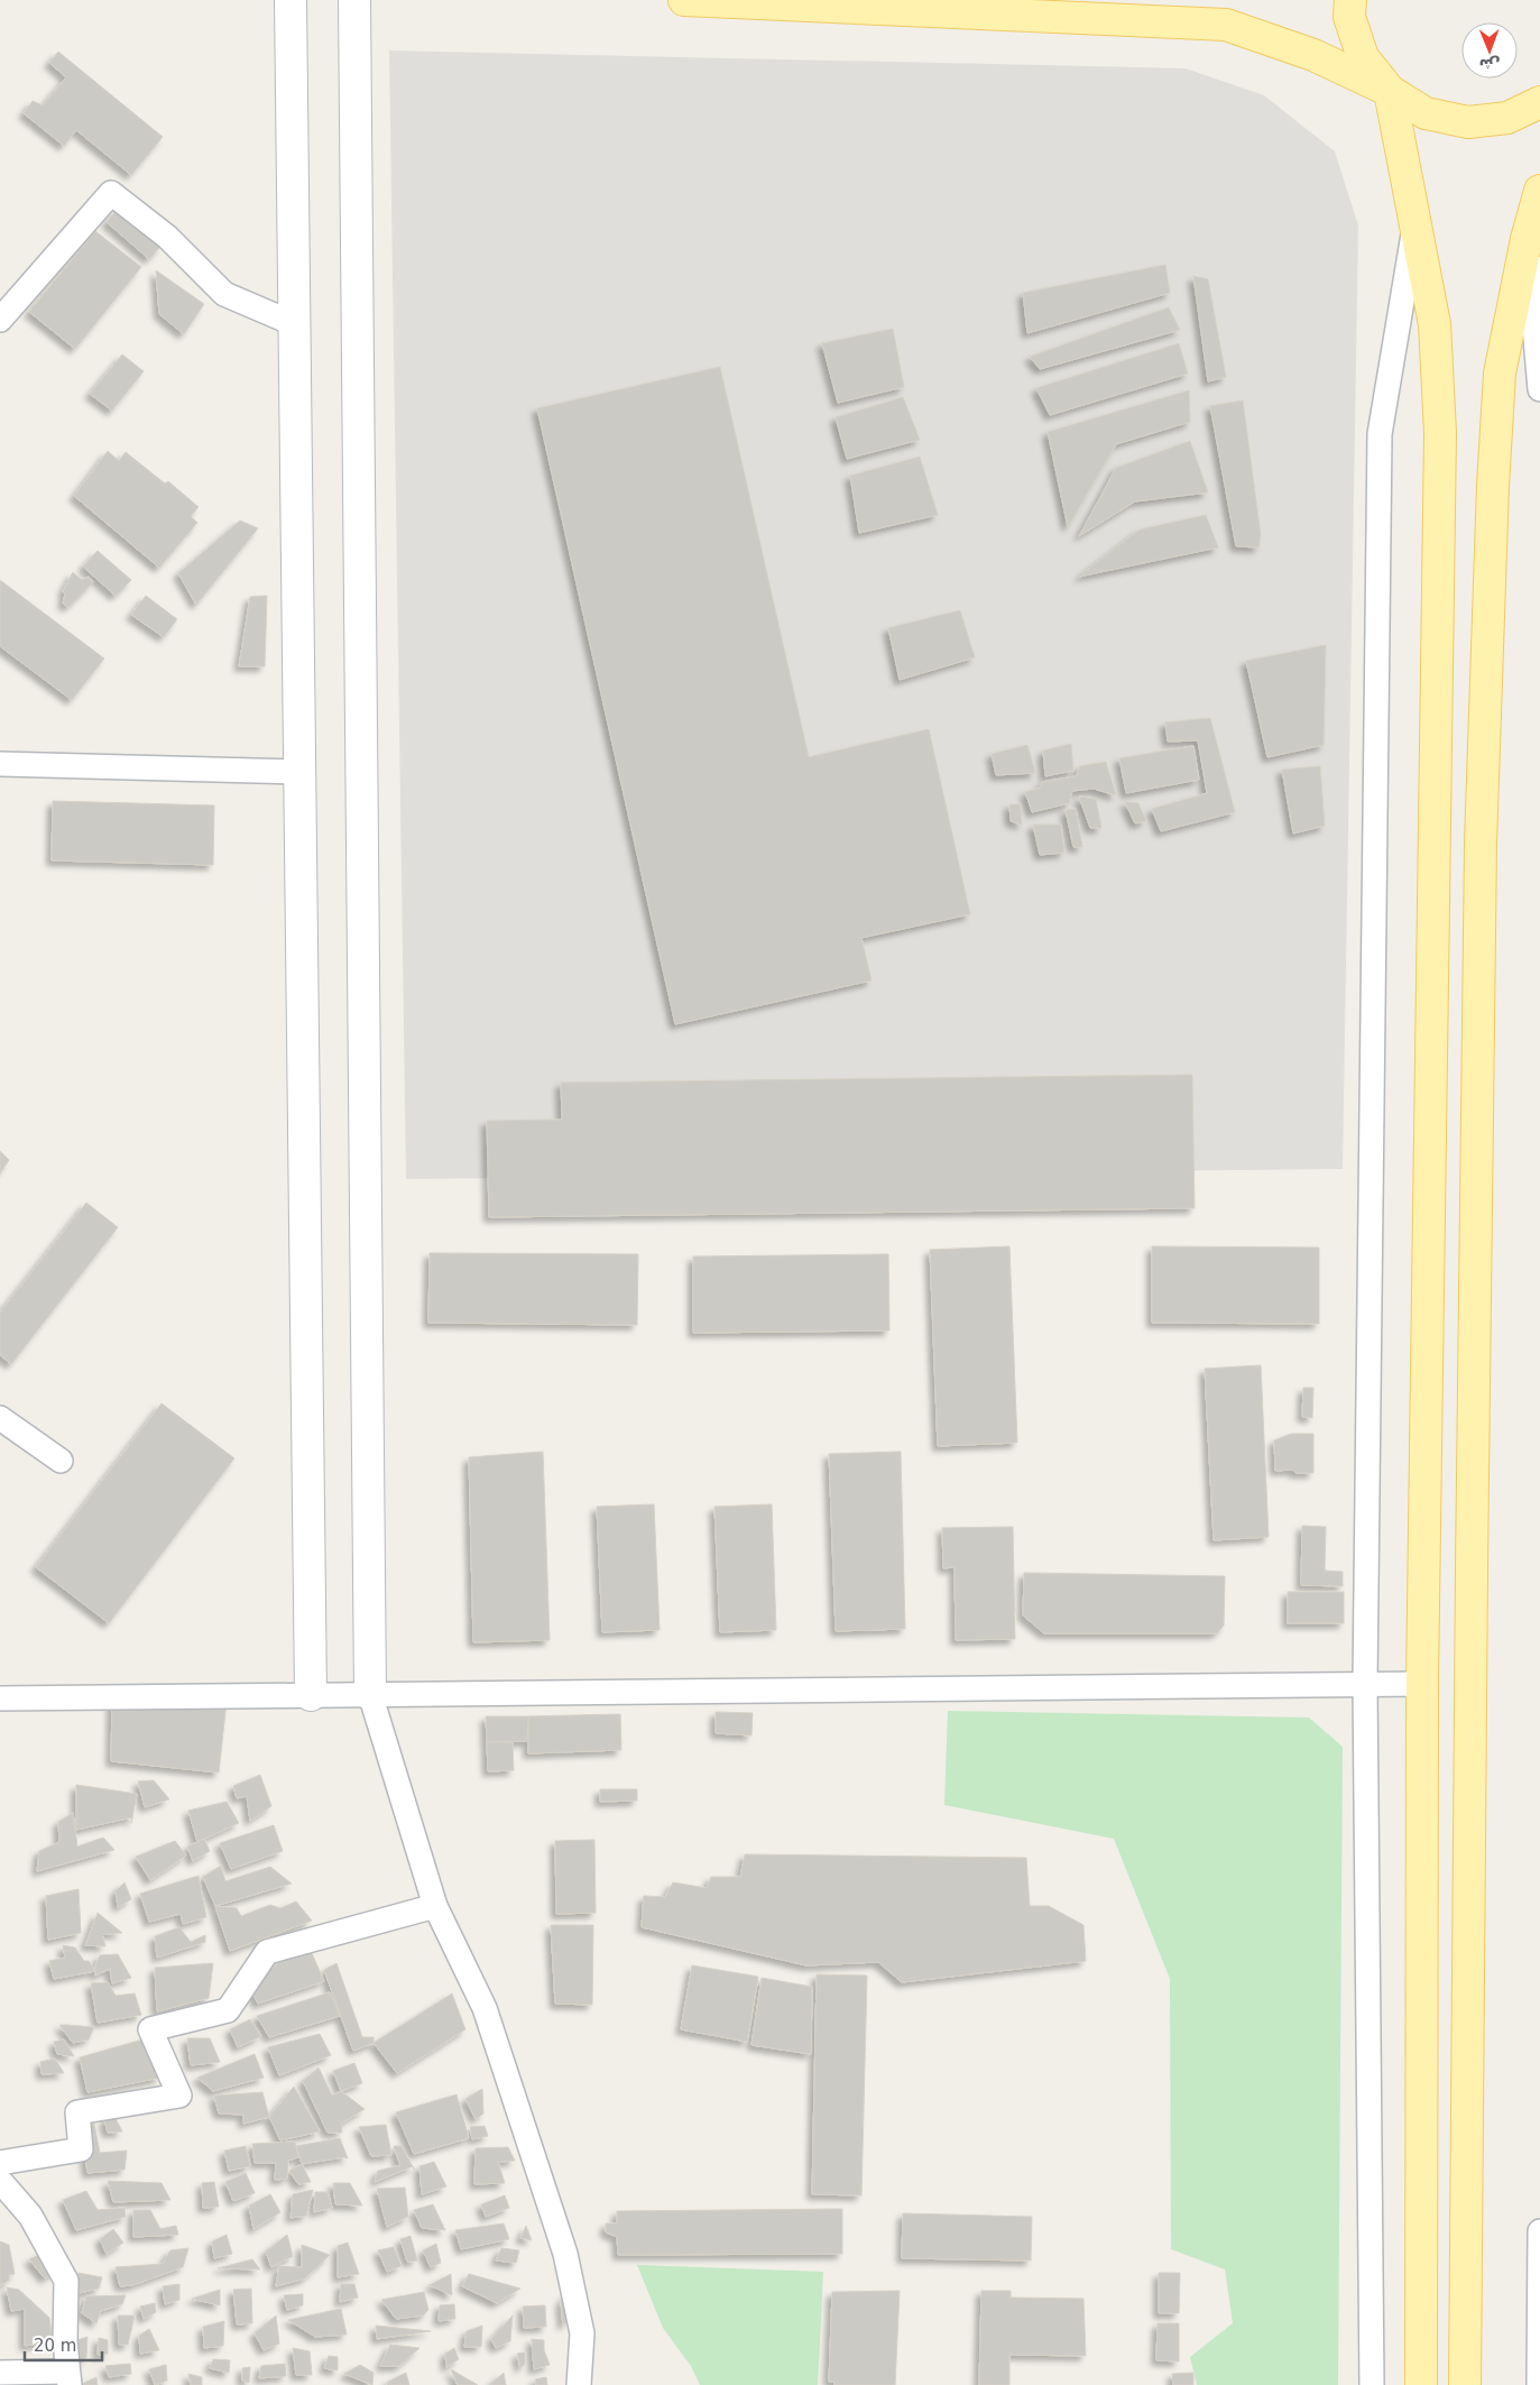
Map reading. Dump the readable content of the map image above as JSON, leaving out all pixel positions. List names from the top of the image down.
{
  "scale_bar": "20 m",
  "north": "bottom"
}
